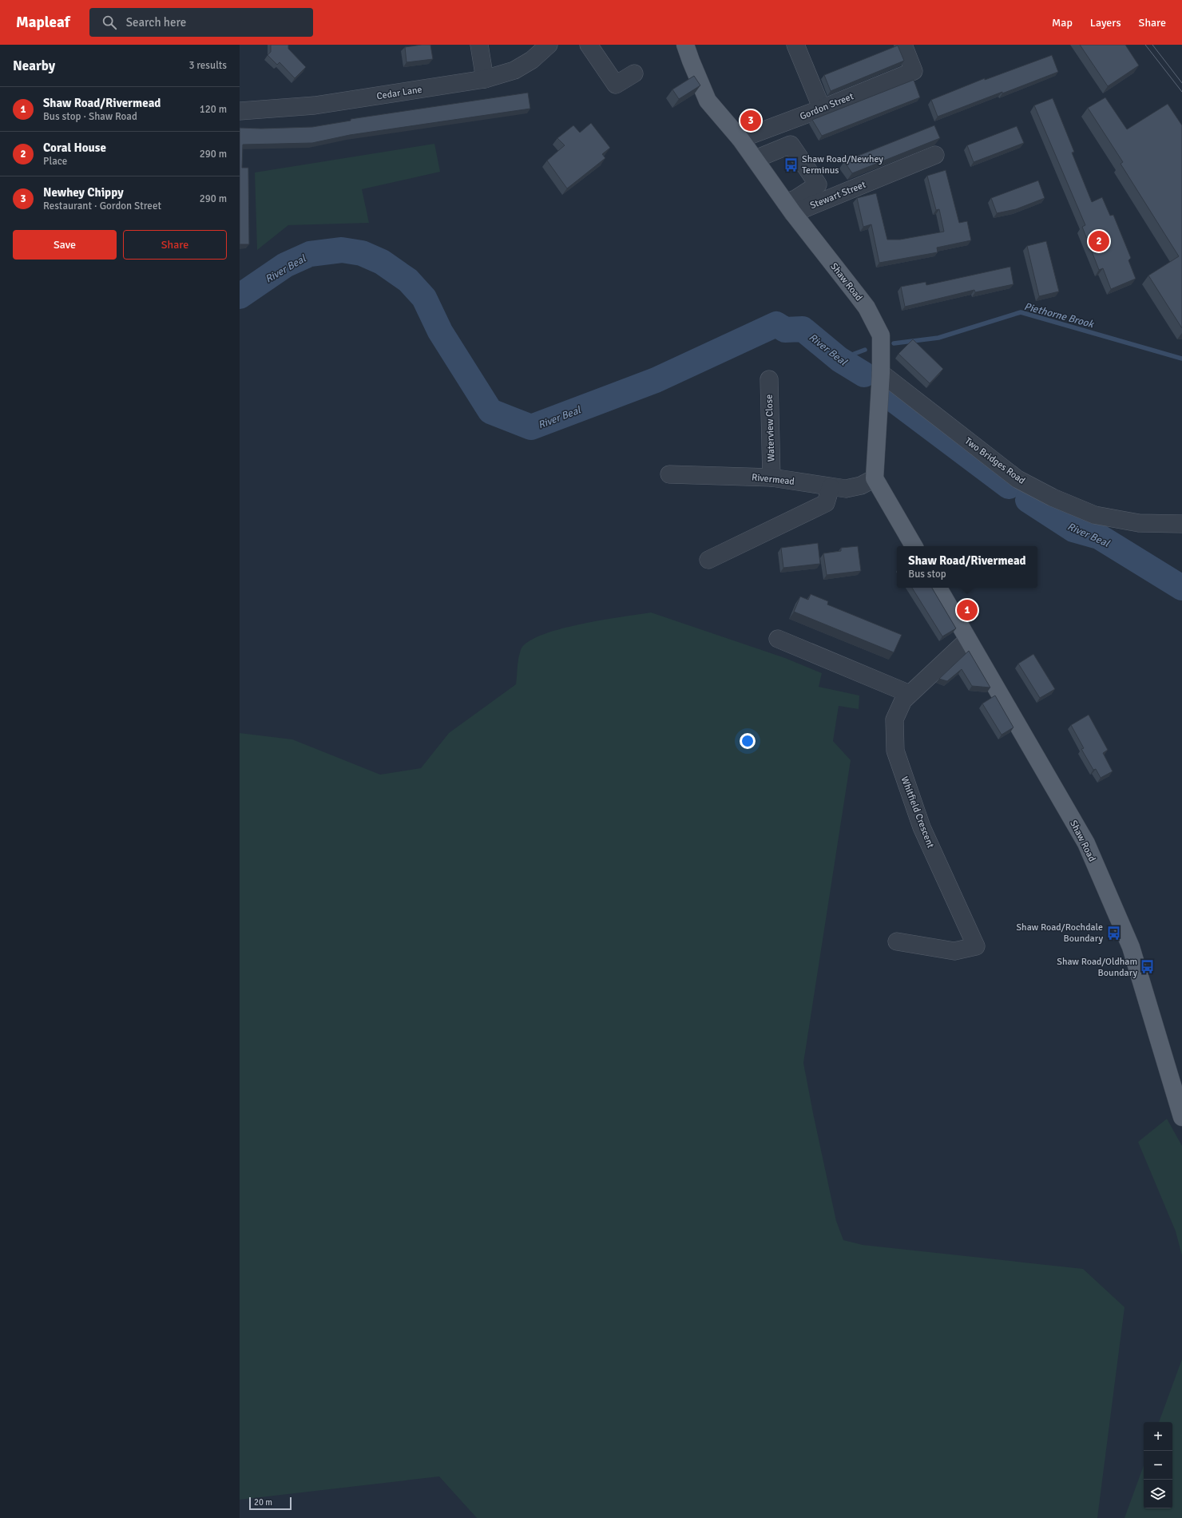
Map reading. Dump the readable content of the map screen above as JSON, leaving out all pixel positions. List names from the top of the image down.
{
  "streets": {
    "main road": ["Shaw Road"],
    "street": [
      "Cedar Lane",
      "Gordon Street",
      "Stewart Street",
      "Waterview Close",
      "Two Bridges Road",
      "Rivermead",
      "Whitfield Crescent"
    ]
  },
  "crossings": [
    ["Gordon Street", "Shaw Road"],
    ["Stewart Street", "Shaw Road"],
    ["Shaw Road", "Two Bridges Road"],
    ["Shaw Road", "Rivermead"],
    ["Shaw Road", "Whitfield Crescent"],
    ["Waterview Close", "Rivermead"]
  ],
  "water": ["River Beal", "Piethorne Brook"],
  "places": {
    "bus stop": ["Shaw Road/Newhey Terminus", "Shaw Road/Rochdale Boundary", "Shaw Road/Oldham Boundary"]
  },
  "scale_bar": "20 m",
  "page": {
    "header": "Mapleaf",
    "search": "Search here",
    "nav": ["Map", "Layers", "Share"],
    "heading": ["Nearby", "3 results"],
    "list": [
      {
        "mark": "1",
        "name": "Shaw Road/Rivermead",
        "note": "Bus stop · Shaw Road",
        "value": "120 m"
      },
      {
        "mark": "2",
        "name": "Coral House",
        "note": "Place",
        "value": "290 m"
      },
      {
        "mark": "3",
        "name": "Newhey Chippy",
        "note": "Restaurant · Gordon Street",
        "value": "290 m"
      }
    ],
    "pins": ["3", "2", "1"],
    "buttons": ["Save", "Share"],
    "popup": ["Shaw Road/Rivermead", "Bus stop"],
    "map_buttons": ["+", "−"],
    "scale": "20 m"
  }
}
